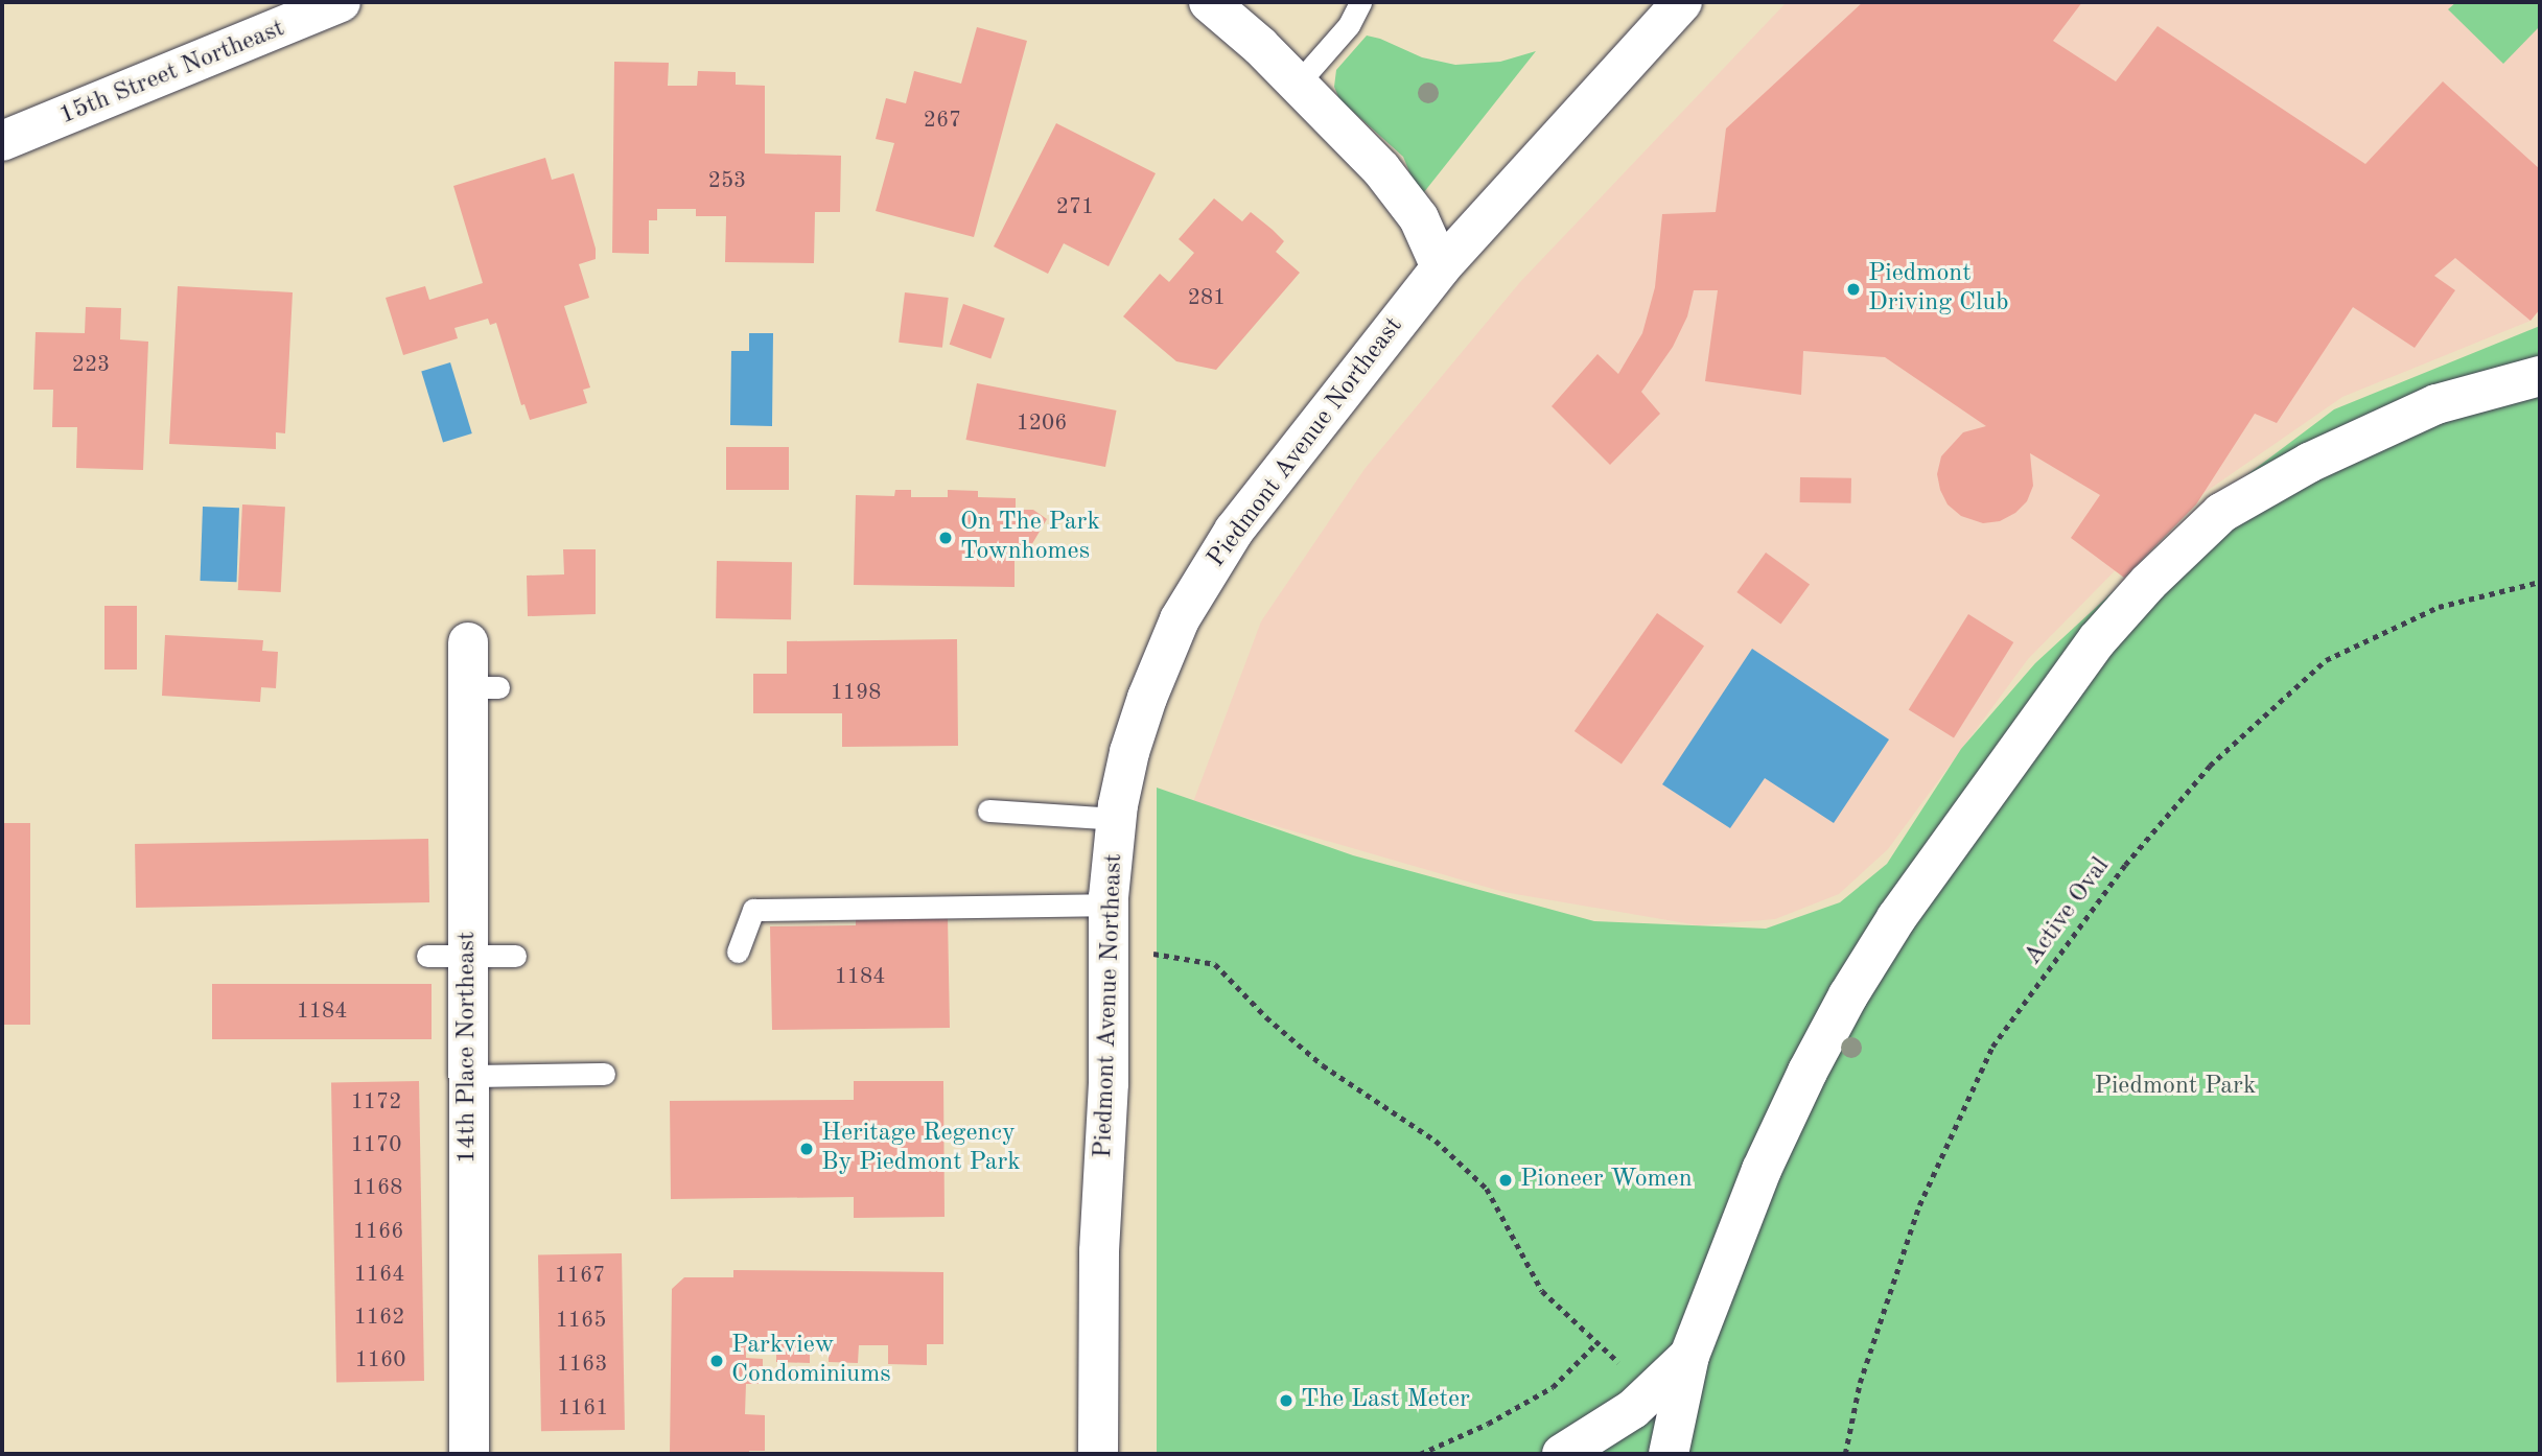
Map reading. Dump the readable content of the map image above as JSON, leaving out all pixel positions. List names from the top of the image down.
{
  "streets": {
    "street": ["15th Street Northeast", "Piedmont Avenue Northeast", "14th Place Northeast"],
    "path": ["Active Oval"]
  },
  "parks": ["Piedmont Park"],
  "places": [
    "Piedmont Driving Club",
    "On The Park Townhomes",
    "Heritage Regency By Piedmont Park",
    "Pioneer Women",
    "Parkview Condominiums",
    "The Last Meter"
  ],
  "house_numbers": [
    "267",
    "253",
    "271",
    "281",
    "223",
    "1206",
    "1198",
    "1184",
    "1184",
    "1172",
    "1170",
    "1168",
    "1166",
    "1164",
    "1167",
    "1162",
    "1165",
    "1160",
    "1163",
    "1161"
  ]
}
